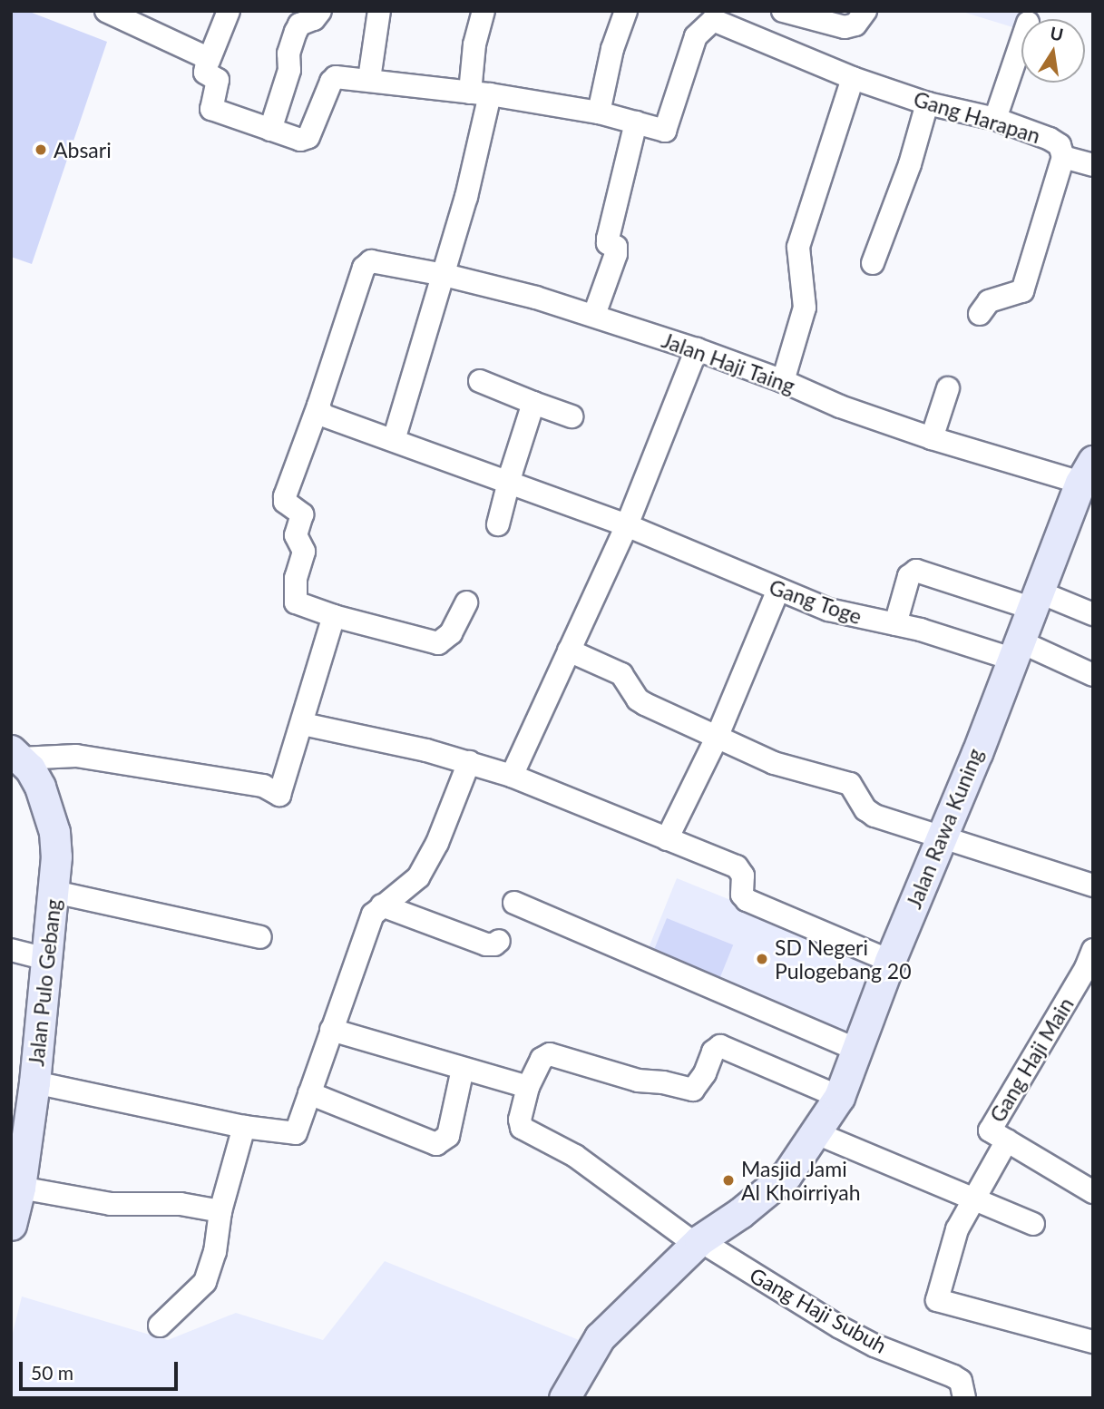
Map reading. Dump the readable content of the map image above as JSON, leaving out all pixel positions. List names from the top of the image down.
{
  "streets": {
    "street": [
      "Gang Harapan",
      "Jalan Haji Taing",
      "Gang Toge",
      "Jalan Rawa Kuning",
      "Jalan Pulo Gebang",
      "Gang Haji Main",
      "Gang Haji Subuh"
    ]
  },
  "crossings": [
    ["Jalan Haji Taing", "Gang Toge"],
    ["Jalan Haji Taing", "Jalan Rawa Kuning"],
    ["Gang Toge", "Jalan Rawa Kuning"],
    ["Jalan Rawa Kuning", "Gang Haji Subuh"]
  ],
  "places": ["Absari", "SD Negeri Pulogebang 20", "Masjid Jami Al Khoirriyah"],
  "scale_bar": "50 m",
  "north": "top"
}
